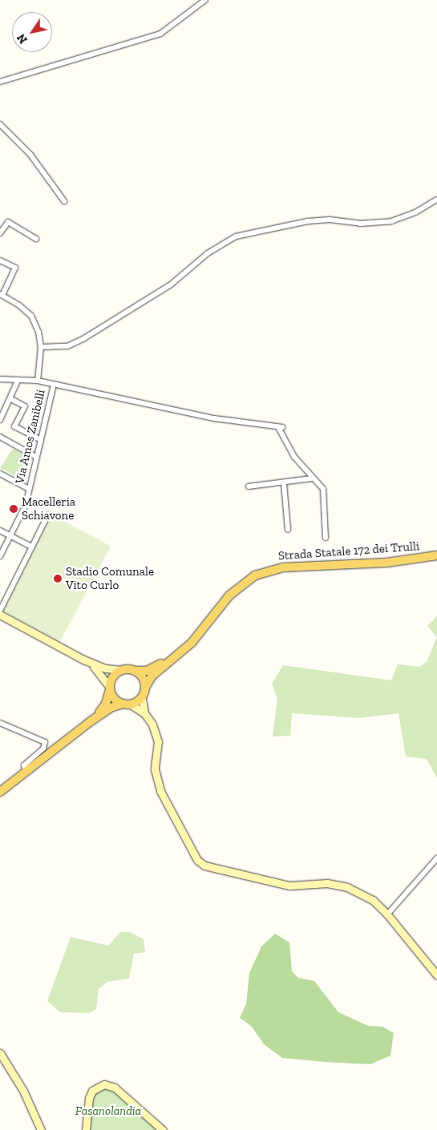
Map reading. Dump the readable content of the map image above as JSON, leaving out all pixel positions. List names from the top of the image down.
{
  "streets": {
    "main road": ["Strada Statale 172 dei Trulli"],
    "street": ["Via Amos Zanibelli"]
  },
  "parks": ["Fasanolandia"],
  "places": ["Macelleria Schiavone", "Stadio Comunale Vito Curlo"],
  "north": "bottom left"
}
